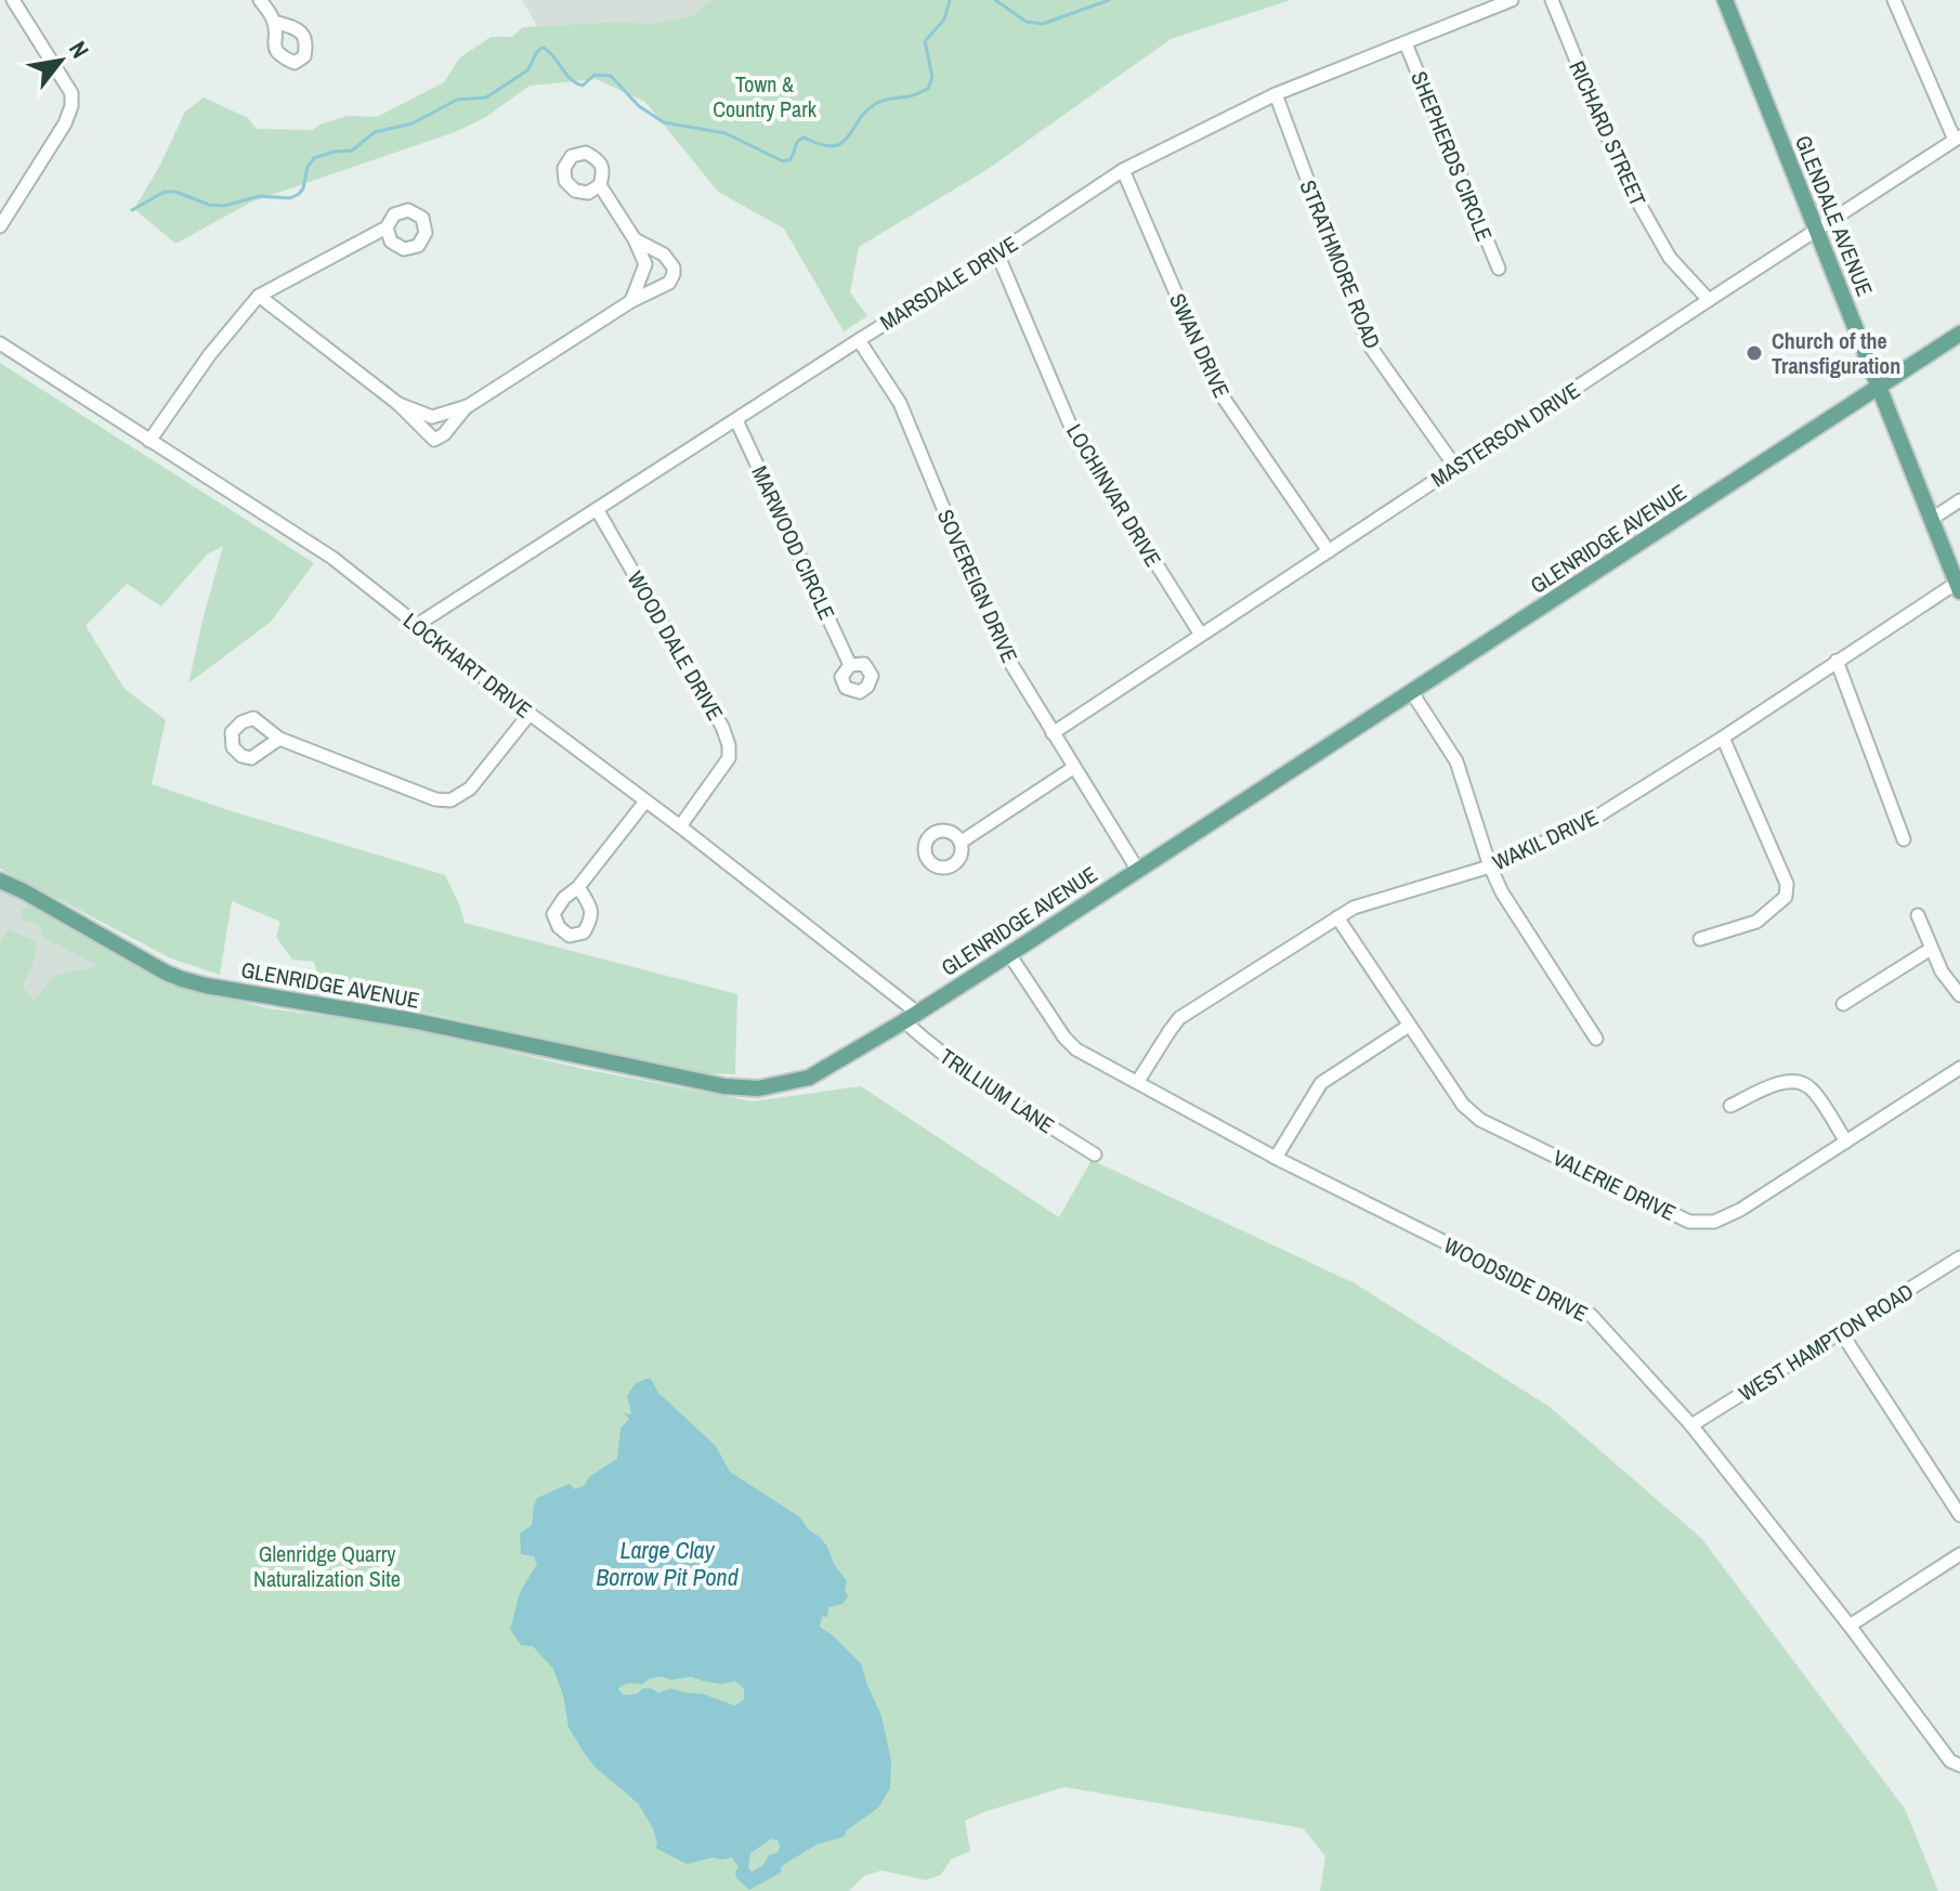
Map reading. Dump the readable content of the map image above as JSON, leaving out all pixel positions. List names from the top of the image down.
{
  "streets": {
    "main road": ["GLENDALE AVENUE", "GLENRIDGE AVENUE"],
    "street": [
      "RICHARD STREET",
      "SHEPHERDS CIRCLE",
      "STRATHMORE ROAD",
      "MARSDALE DRIVE",
      "SWAN DRIVE",
      "MASTERSON DRIVE",
      "LOCHINVAR DRIVE",
      "MARWOOD CIRCLE",
      "SOVEREIGN DRIVE",
      "WOOD DALE DRIVE",
      "LOCKHART DRIVE",
      "WAKIL DRIVE",
      "TRILLIUM LANE",
      "VALERIE DRIVE",
      "WOODSIDE DRIVE",
      "WEST HAMPTON ROAD"
    ]
  },
  "crossings": [
    ["RICHARD STREET", "MASTERSON DRIVE"],
    ["SHEPHERDS CIRCLE", "MARSDALE DRIVE"],
    ["GLENDALE AVENUE", "MASTERSON DRIVE"],
    ["GLENDALE AVENUE", "GLENRIDGE AVENUE"],
    ["GLENDALE AVENUE", "WAKIL DRIVE"],
    ["STRATHMORE ROAD", "MARSDALE DRIVE"],
    ["STRATHMORE ROAD", "MASTERSON DRIVE"],
    ["MARSDALE DRIVE", "SWAN DRIVE"],
    ["MARSDALE DRIVE", "LOCHINVAR DRIVE"],
    ["MARSDALE DRIVE", "MARWOOD CIRCLE"],
    ["MARSDALE DRIVE", "SOVEREIGN DRIVE"],
    ["MARSDALE DRIVE", "WOOD DALE DRIVE"],
    ["MARSDALE DRIVE", "LOCKHART DRIVE"],
    ["SWAN DRIVE", "MASTERSON DRIVE"],
    ["MASTERSON DRIVE", "LOCHINVAR DRIVE"],
    ["MASTERSON DRIVE", "SOVEREIGN DRIVE"],
    ["GLENRIDGE AVENUE", "SOVEREIGN DRIVE"],
    ["GLENRIDGE AVENUE", "LOCKHART DRIVE"],
    ["GLENRIDGE AVENUE", "TRILLIUM LANE"],
    ["GLENRIDGE AVENUE", "WOODSIDE DRIVE"],
    ["WOOD DALE DRIVE", "LOCKHART DRIVE"],
    ["LOCKHART DRIVE", "TRILLIUM LANE"],
    ["WAKIL DRIVE", "VALERIE DRIVE"],
    ["WAKIL DRIVE", "WOODSIDE DRIVE"],
    ["WOODSIDE DRIVE", "WEST HAMPTON ROAD"]
  ],
  "water": ["Large Clay Borrow Pit Pond"],
  "parks": ["Town & Country Park", "Glenridge Quarry Naturalization Site"],
  "places": ["Church of the Transfiguration"],
  "north": "top right"
}
